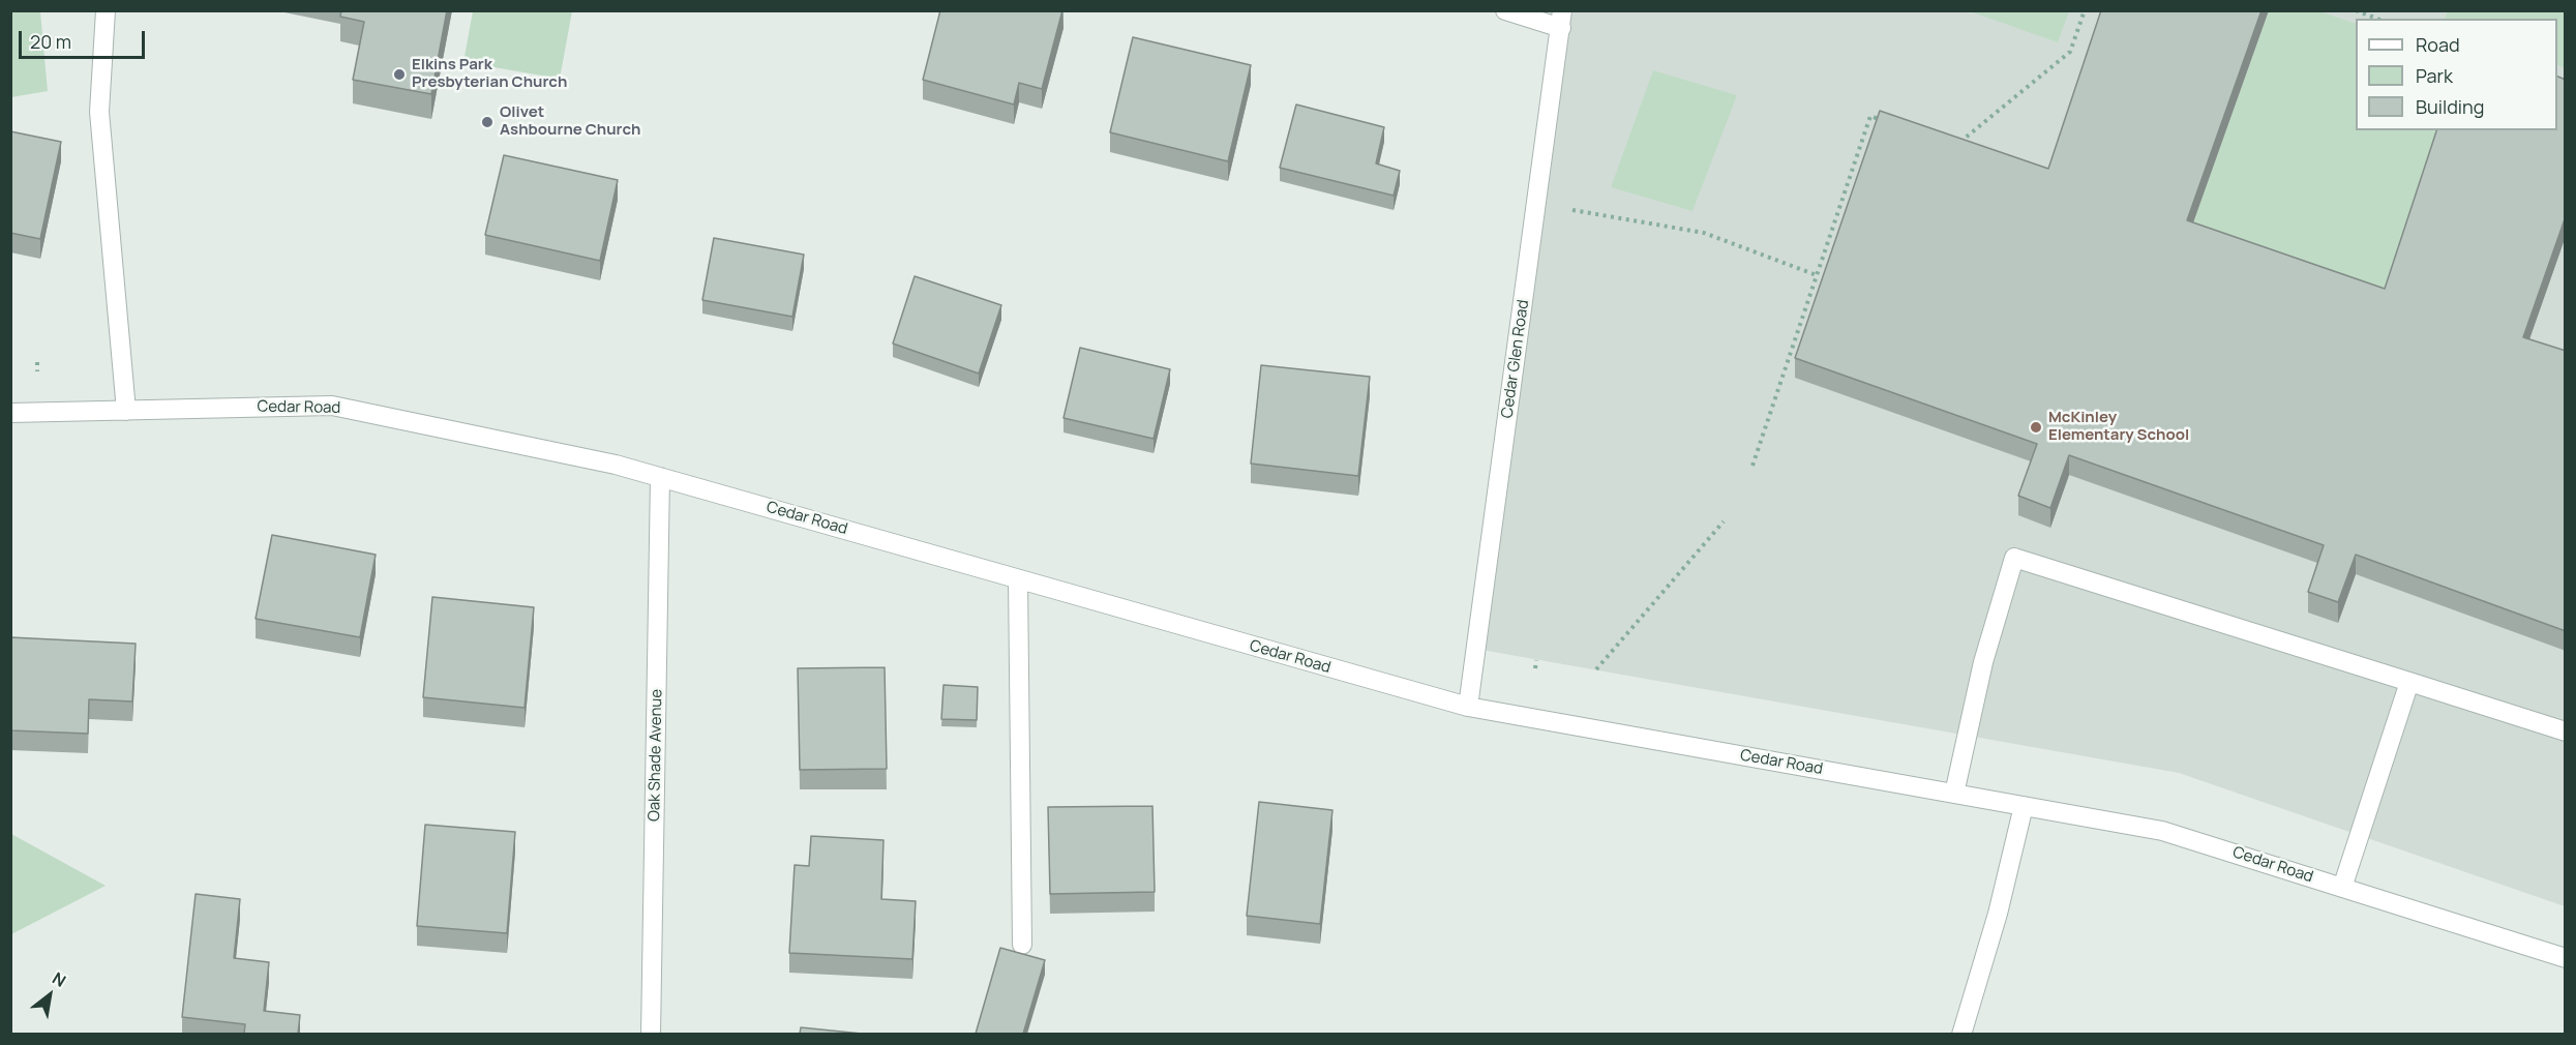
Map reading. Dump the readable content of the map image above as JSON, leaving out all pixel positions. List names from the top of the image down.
{
  "streets": {
    "street": ["Cedar Glen Road", "Cedar Road", "Oak Shade Avenue"]
  },
  "crossings": [
    ["Cedar Glen Road", "Cedar Road"],
    ["Cedar Road", "Oak Shade Avenue"]
  ],
  "places": ["Elkins Park Presbyterian Church", "Olivet Ashbourne Church", "McKinley Elementary School"],
  "legend": ["Road", "Park", "Building"],
  "scale_bar": "20 m",
  "north": "top right"
}
